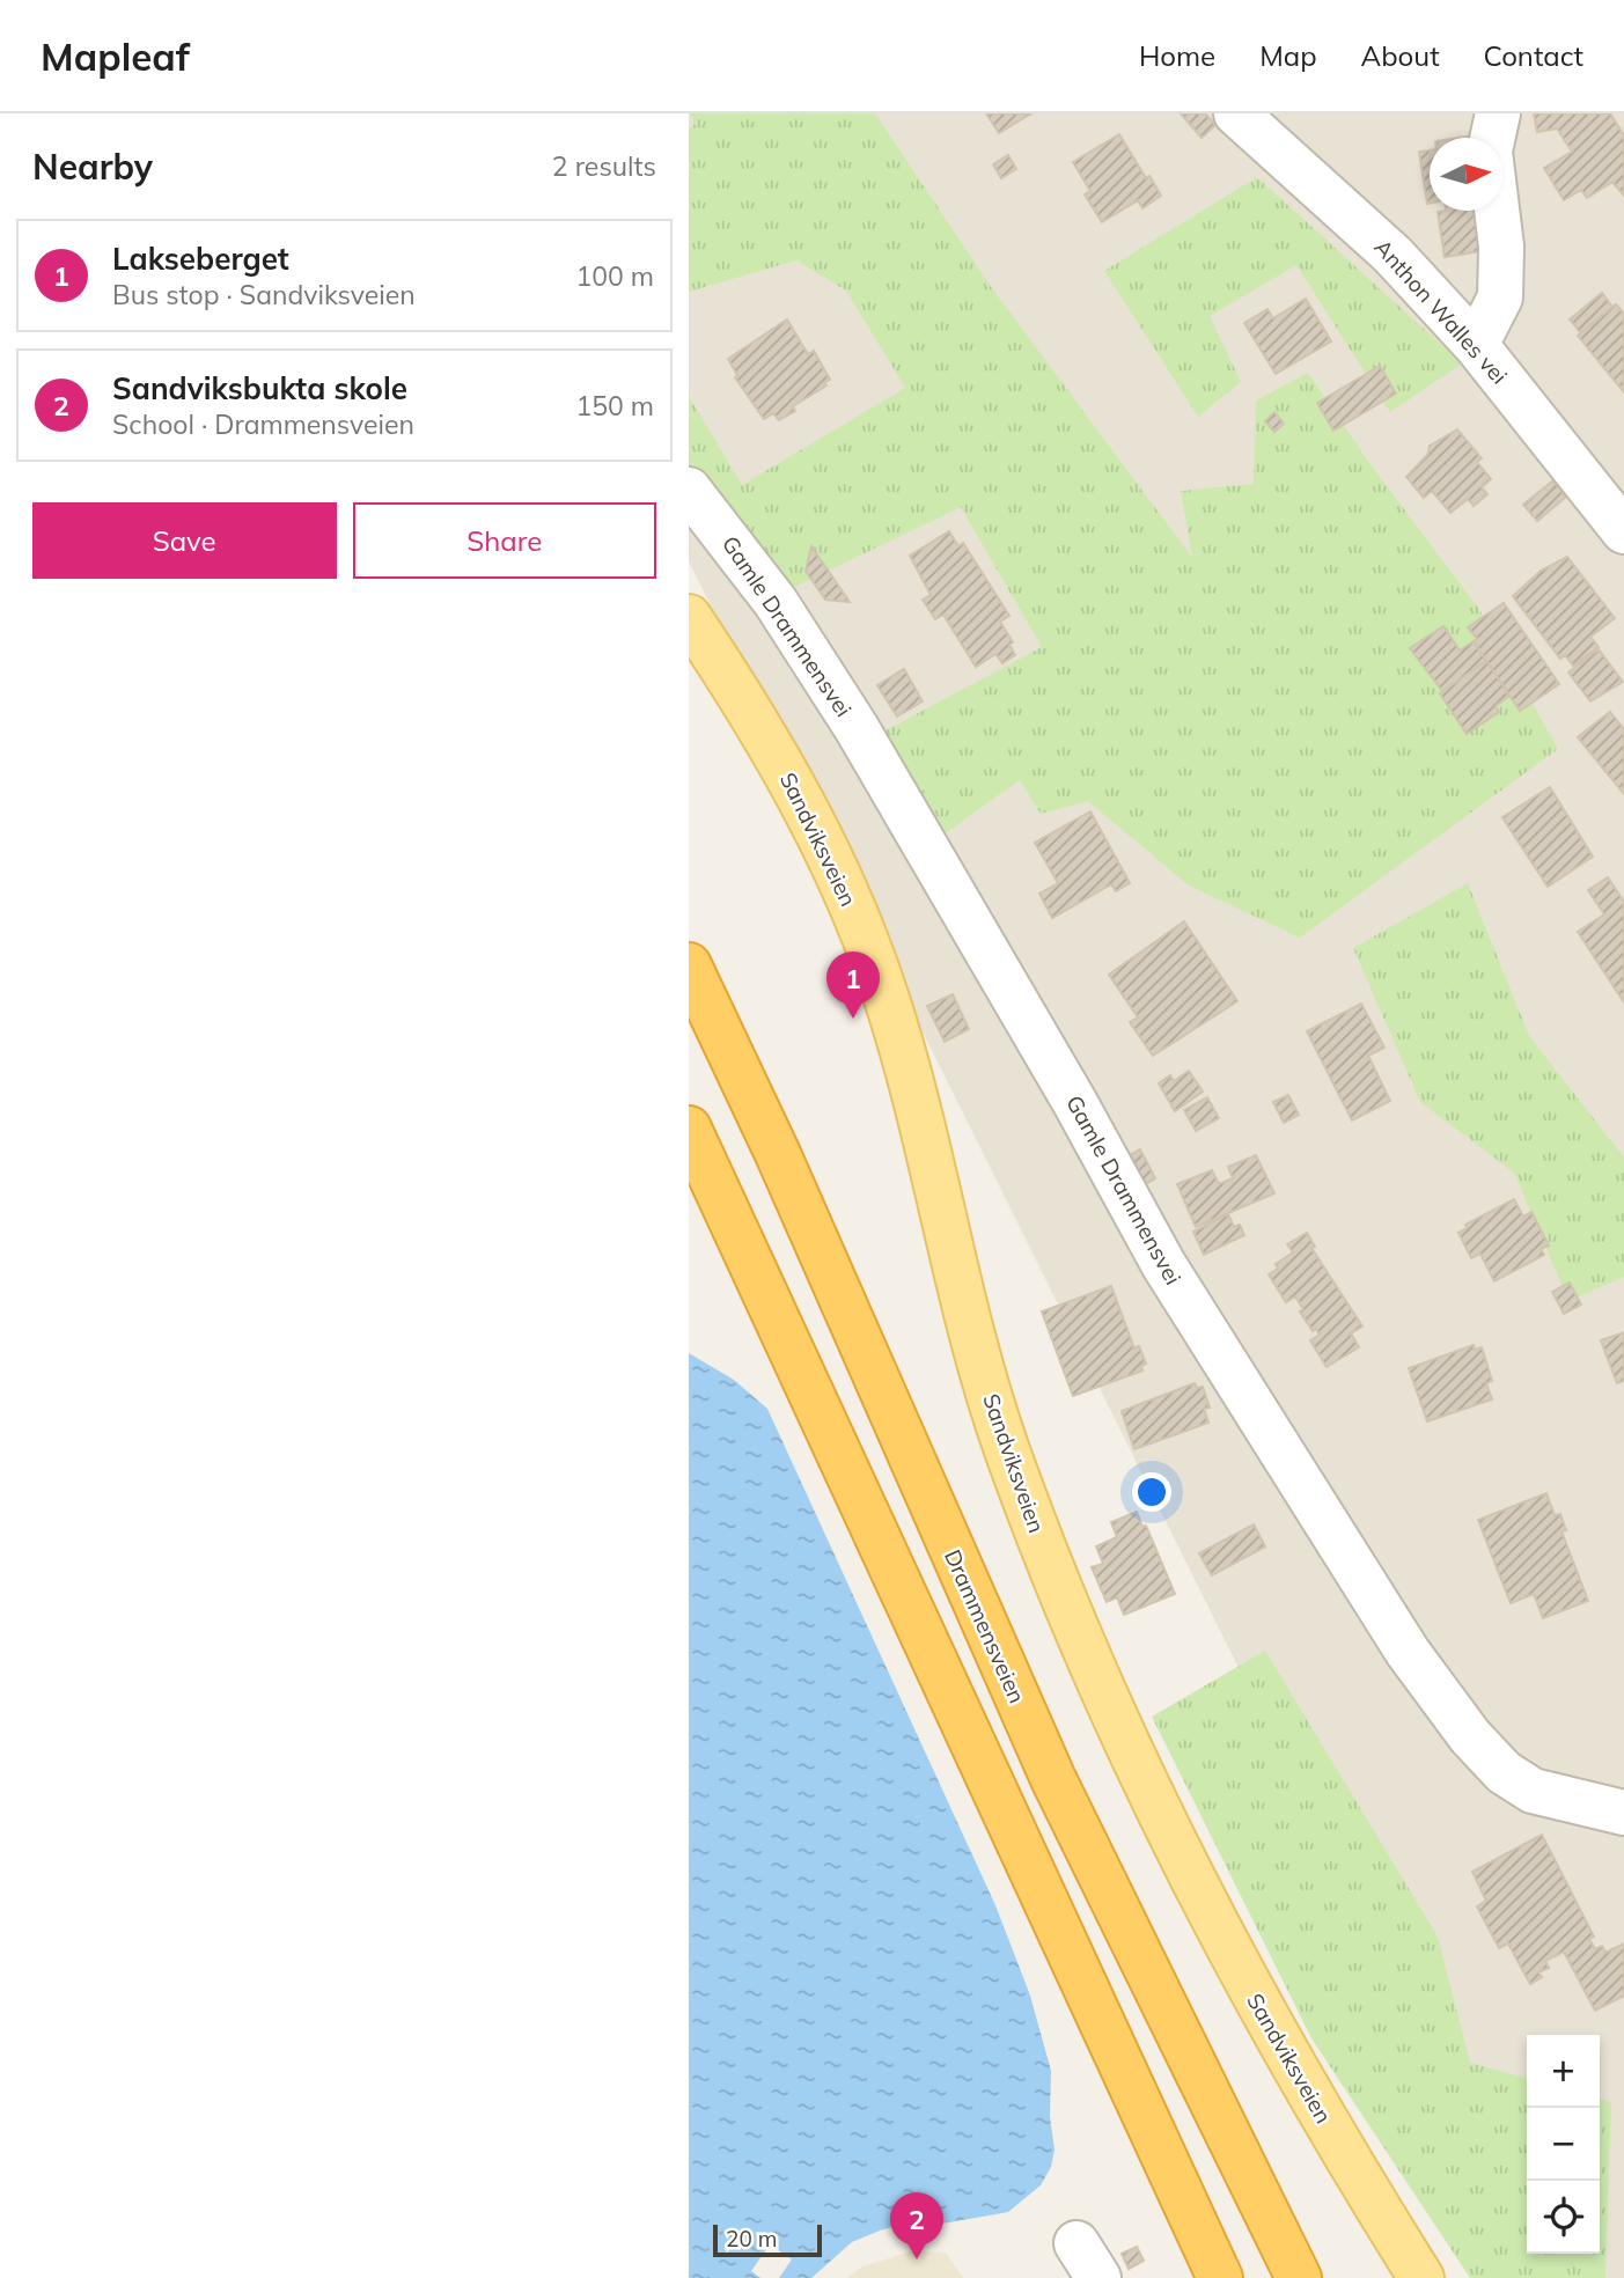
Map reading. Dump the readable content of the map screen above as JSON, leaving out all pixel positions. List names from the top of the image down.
{
  "streets": {
    "highway": ["Drammensveien"],
    "main road": ["Sandviksveien"],
    "street": ["Anthon Walles vei", "Gamle Drammensvei"]
  },
  "scale_bar": "20 m",
  "north": "right",
  "page": {
    "header": "Mapleaf",
    "nav": [
      "Home",
      "Map",
      "About",
      "Contact"
    ],
    "heading": ["Nearby", "2 results"],
    "list": [
      {
        "mark": "1",
        "name": "Lakseberget",
        "note": "Bus stop · Sandviksveien",
        "value": "100 m"
      },
      {
        "mark": "2",
        "name": "Sandviksbukta skole",
        "note": "School · Drammensveien",
        "value": "150 m"
      }
    ],
    "buttons": ["Save", "Share"],
    "pins": ["1", "2"],
    "map_buttons": ["+", "−"],
    "scale": "20 m"
  }
}
